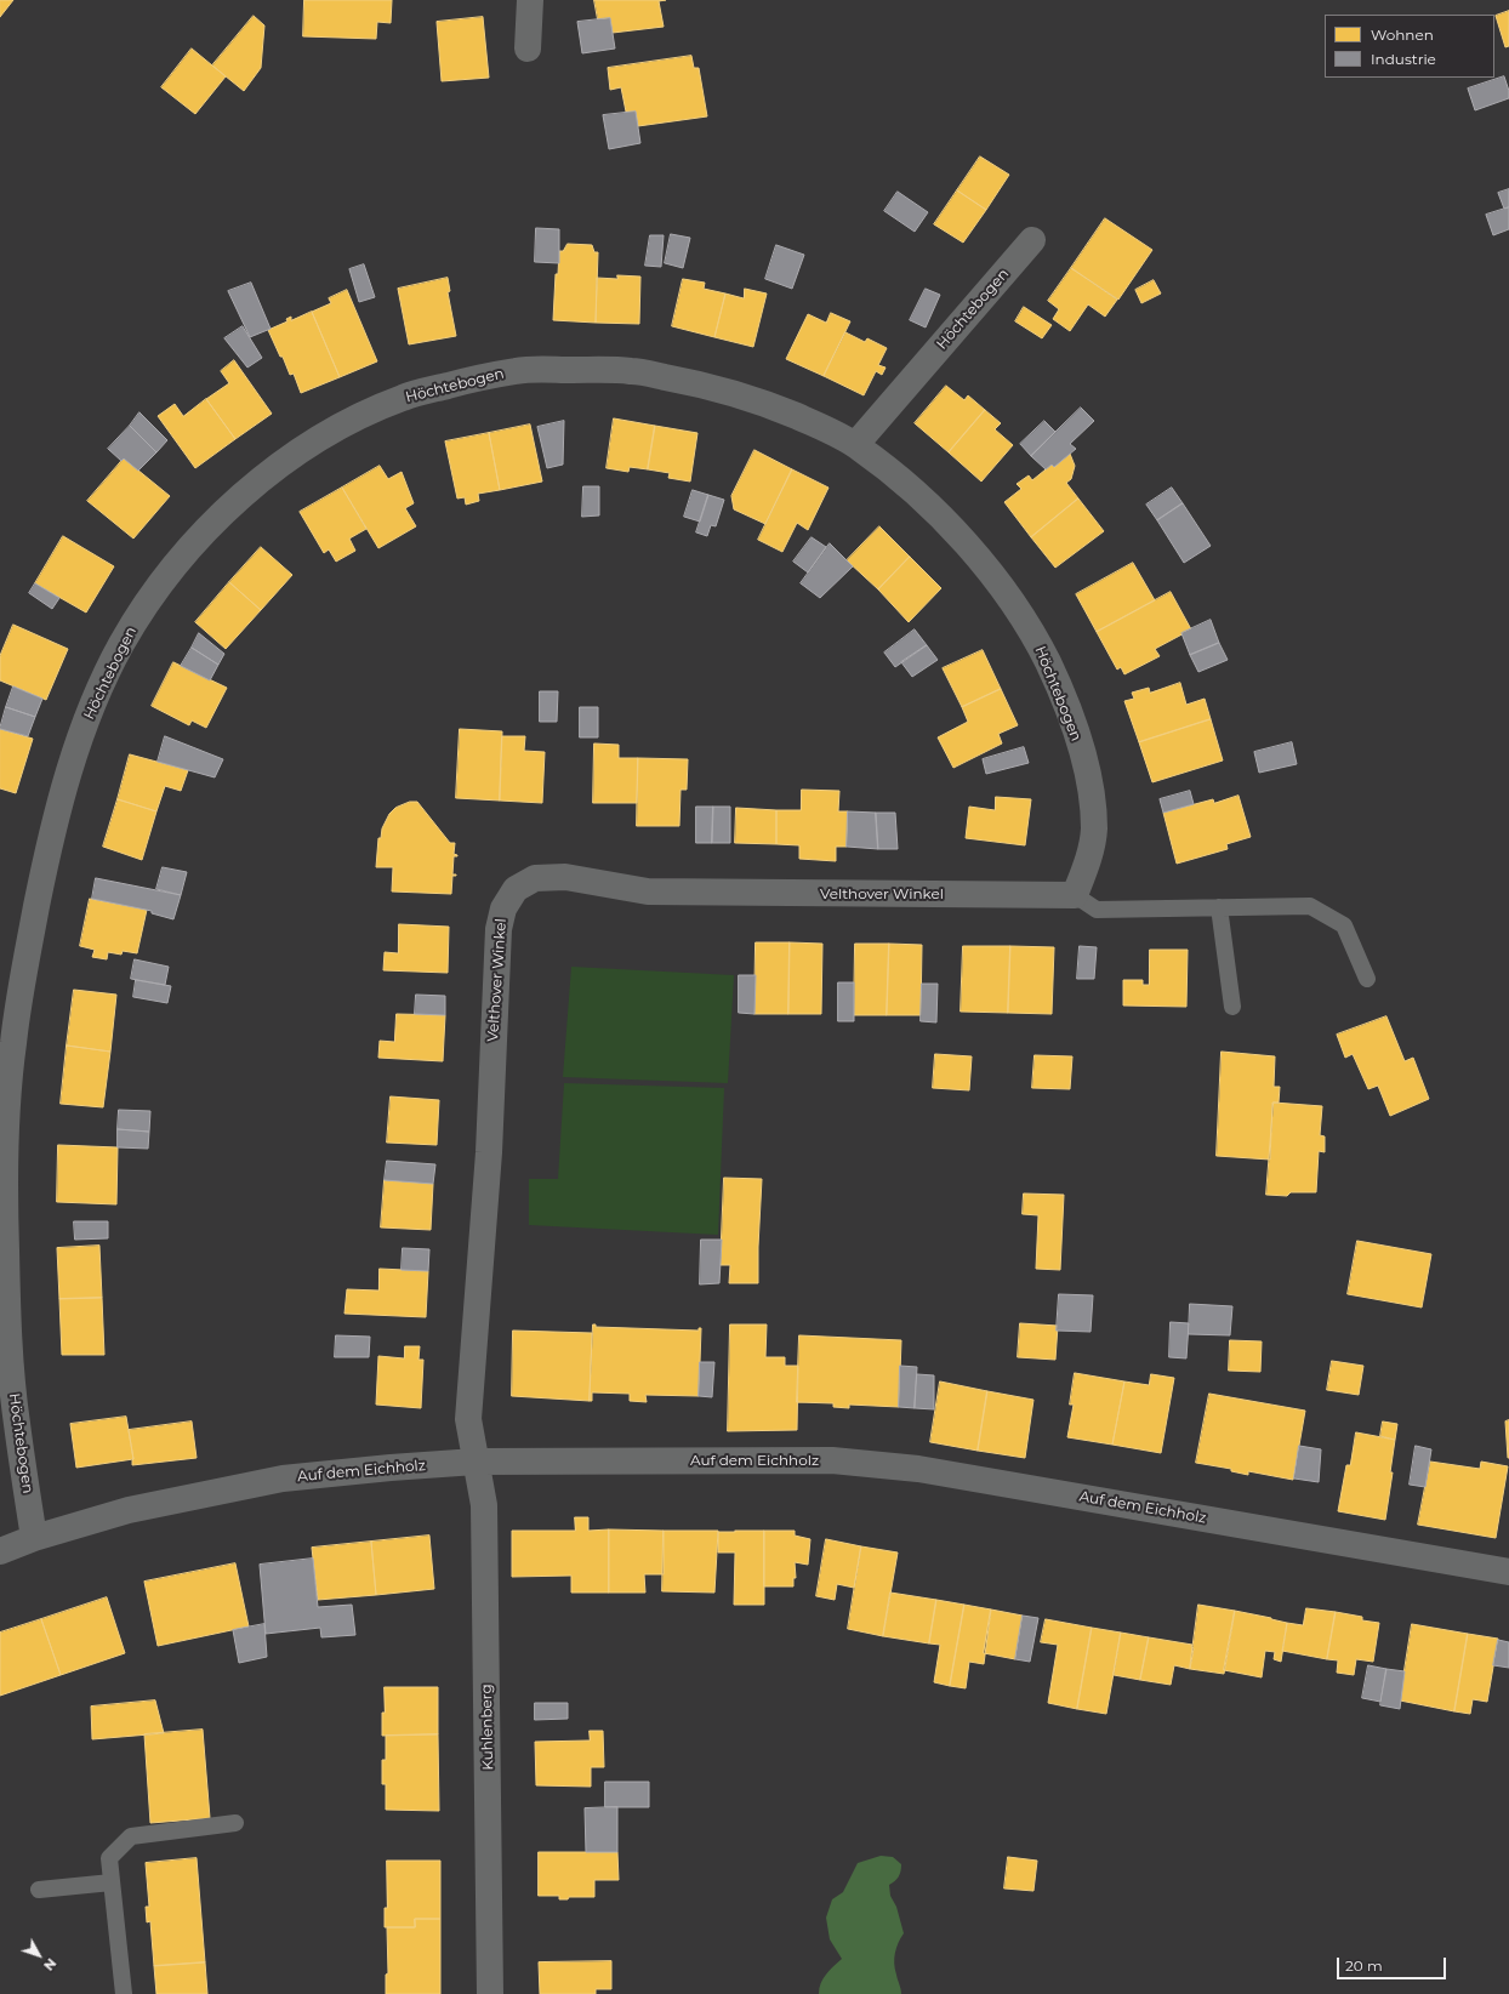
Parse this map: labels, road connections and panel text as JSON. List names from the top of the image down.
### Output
{
  "streets": {
    "street": [
      "Höchtebogen",
      "Velthover Winkel",
      "Auf dem Eichholz",
      "Kuhlenberg"
    ]
  },
  "crossings": [
    ["Höchtebogen", "Velthover Winkel"],
    ["Höchtebogen", "Auf dem Eichholz"],
    ["Velthover Winkel", "Auf dem Eichholz"],
    ["Velthover Winkel", "Kuhlenberg"],
    ["Auf dem Eichholz", "Kuhlenberg"]
  ],
  "legend": ["Wohnen", "Industrie"],
  "scale_bar": "20 m",
  "north": "bottom right"
}
